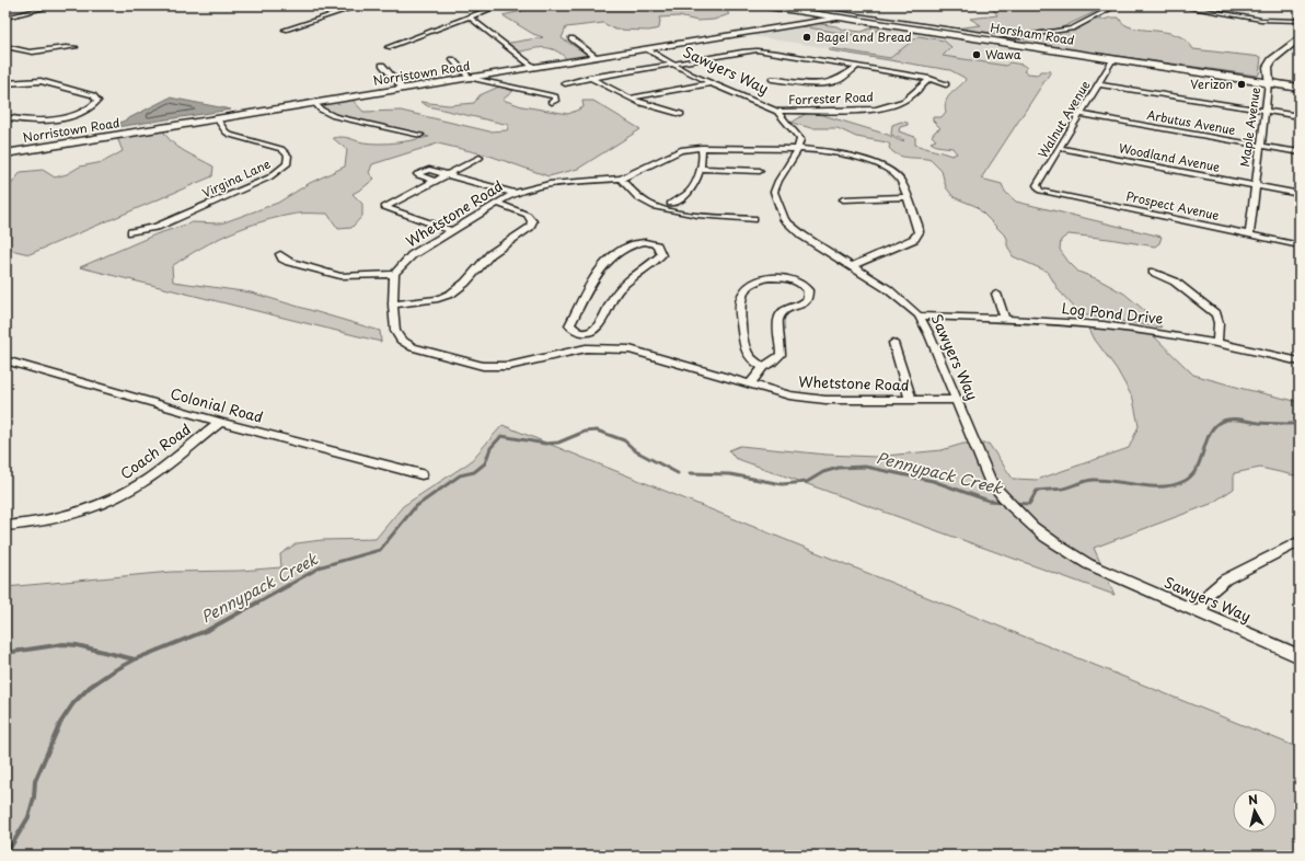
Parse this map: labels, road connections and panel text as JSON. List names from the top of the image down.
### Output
{
  "streets": {
    "main road": ["Horsham Road", "Norristown Road", "Maple Avenue"],
    "street": [
      "Sawyers Way",
      "Forrester Road",
      "Walnut Avenue",
      "Arbutus Avenue",
      "Woodland Avenue",
      "Virgina Lane",
      "Prospect Avenue",
      "Whetstone Road",
      "Log Pond Drive",
      "Colonial Road",
      "Coach Road"
    ]
  },
  "crossings": [
    ["Horsham Road", "Norristown Road"],
    ["Horsham Road", "Walnut Avenue"],
    ["Horsham Road", "Maple Avenue"],
    ["Sawyers Way", "Norristown Road"],
    ["Sawyers Way", "Forrester Road"],
    ["Sawyers Way", "Whetstone Road"],
    ["Sawyers Way", "Log Pond Drive"],
    ["Norristown Road", "Virgina Lane"],
    ["Walnut Avenue", "Arbutus Avenue"],
    ["Walnut Avenue", "Woodland Avenue"],
    ["Walnut Avenue", "Prospect Avenue"],
    ["Arbutus Avenue", "Maple Avenue"],
    ["Maple Avenue", "Woodland Avenue"],
    ["Maple Avenue", "Prospect Avenue"],
    ["Colonial Road", "Coach Road"]
  ],
  "water": ["Pennypack Creek"],
  "places": ["Bagel and Bread", "Wawa", "Verizon"],
  "north": "top"
}
